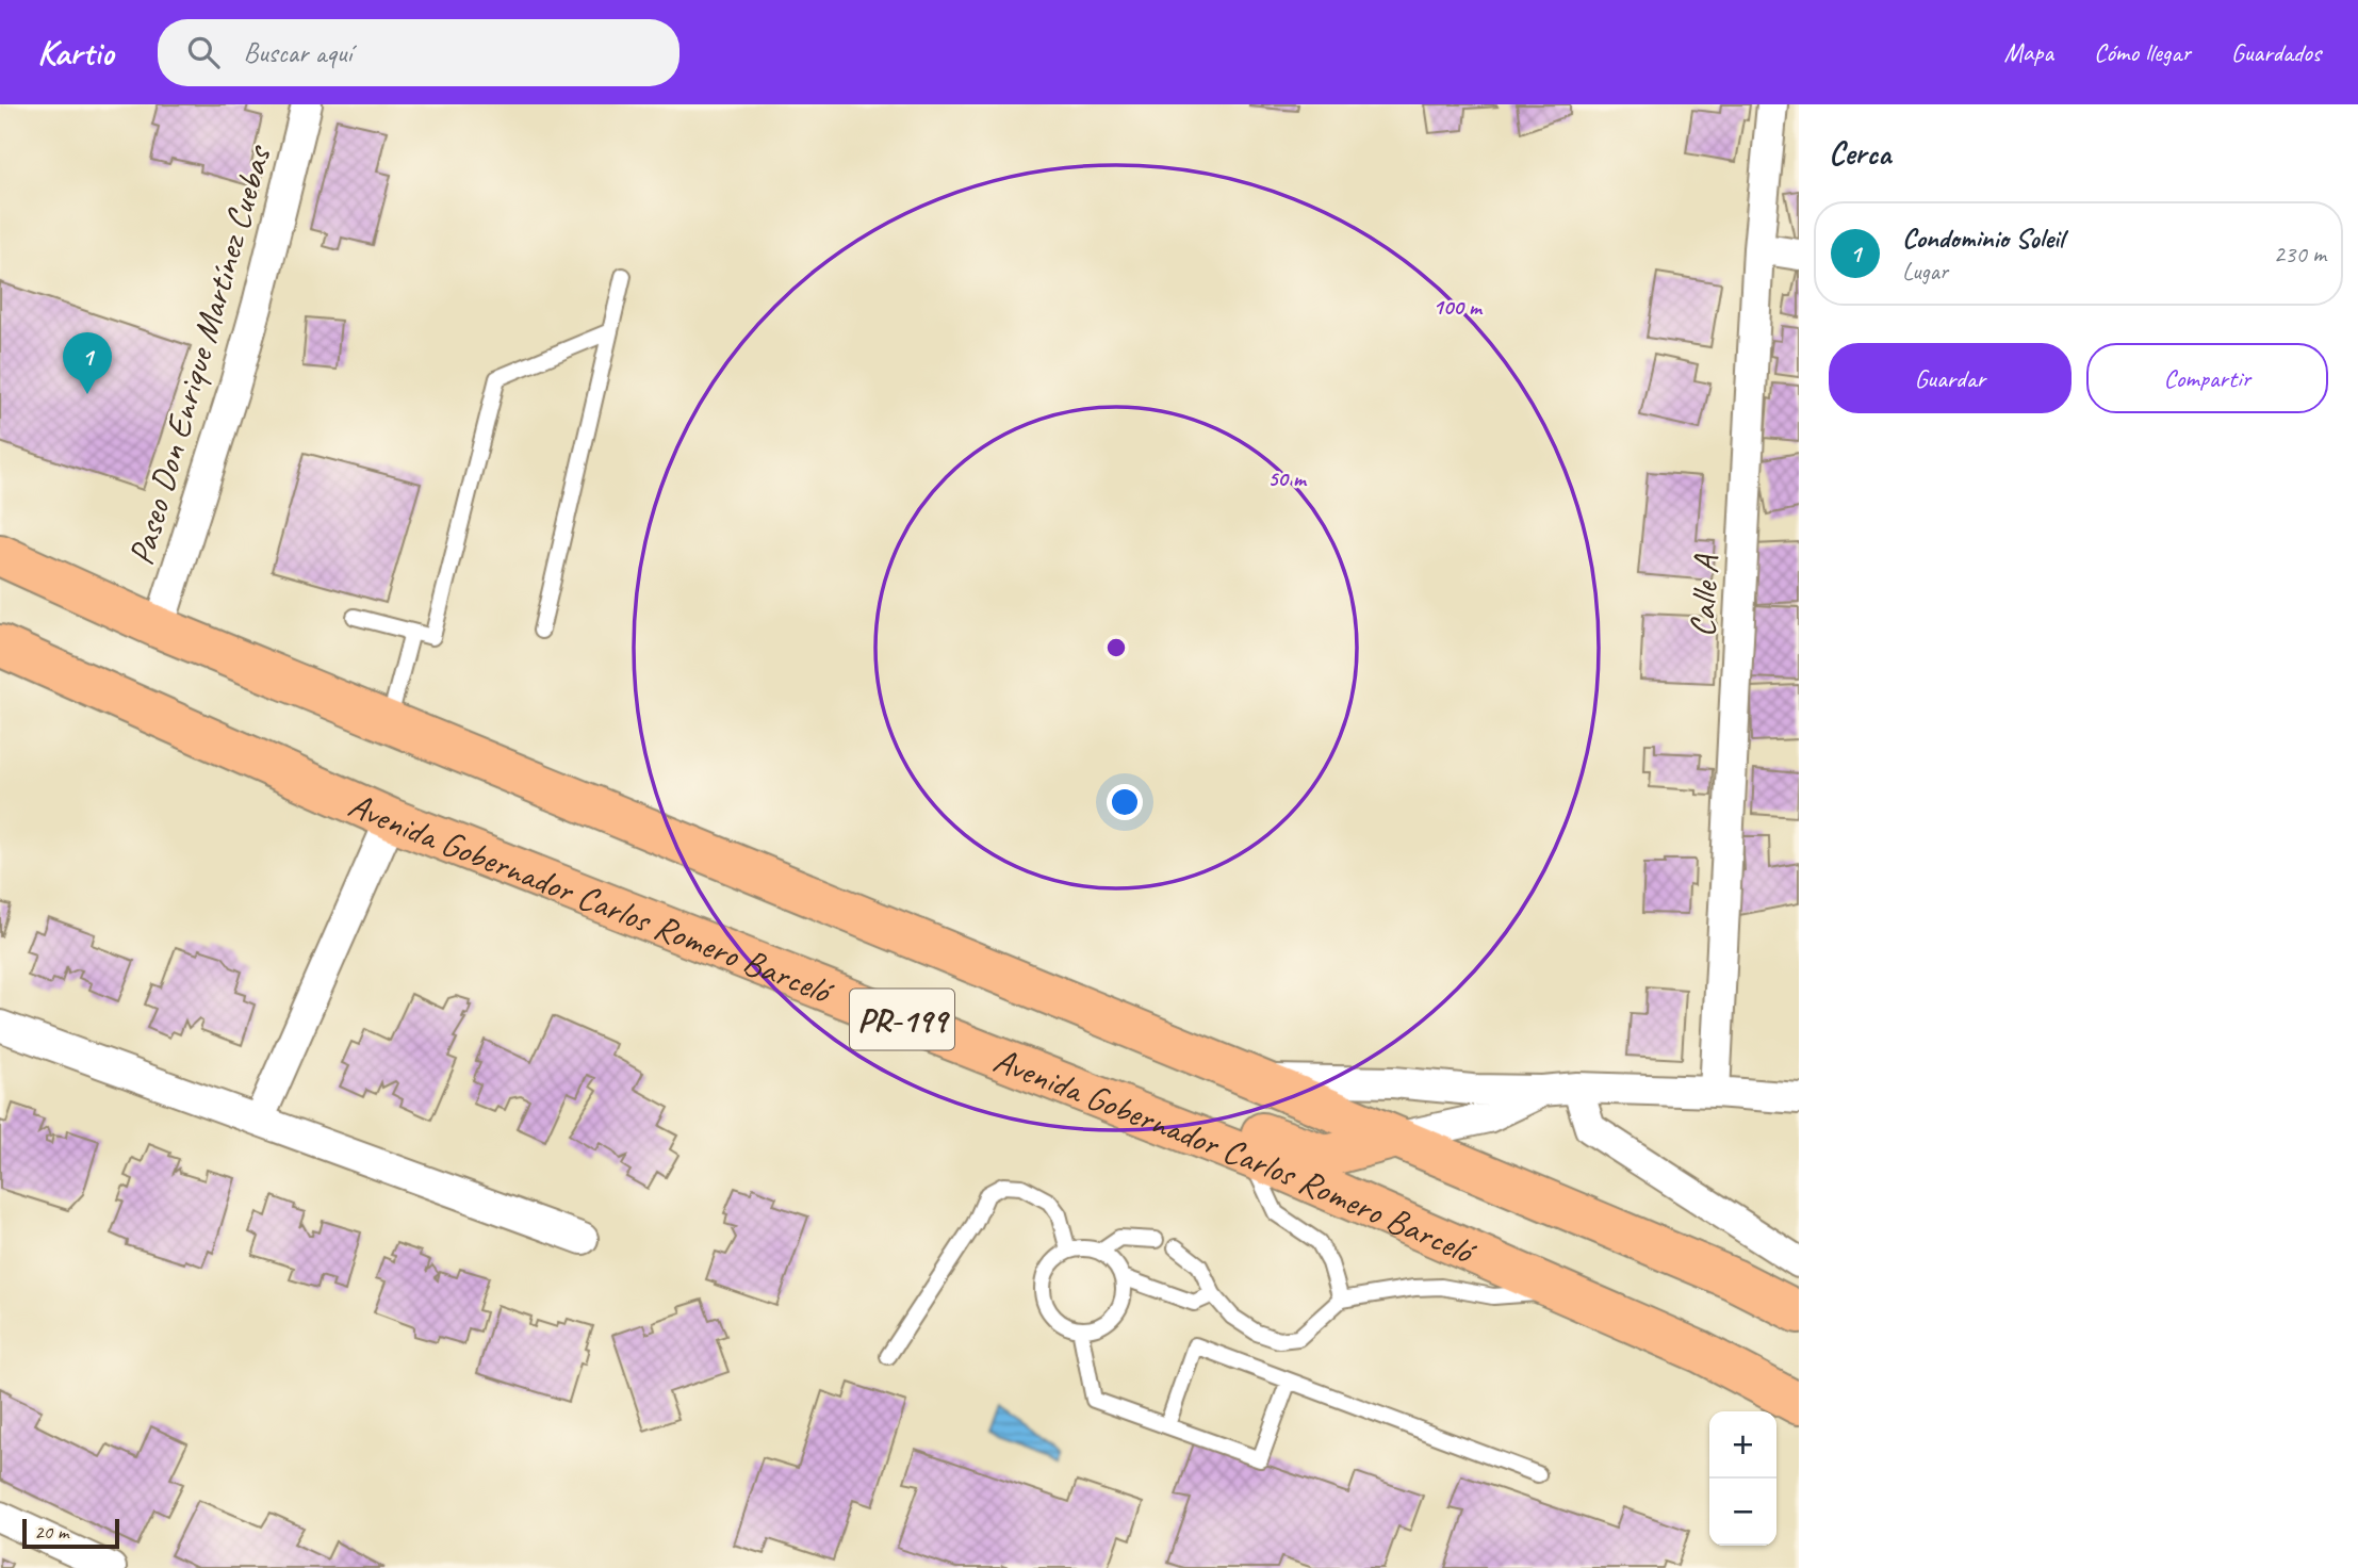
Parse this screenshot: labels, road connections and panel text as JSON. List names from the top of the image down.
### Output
{
  "streets": {
    "main road": ["Avenida Gobernador Carlos Romero Barceló", "PR-199"],
    "street": ["Paseo Don Enrique Martínez Cuebas", "Calle A"]
  },
  "crossings": [
    ["Paseo Don Enrique Martínez Cuebas", "PR-199"]
  ],
  "scale_bar": "20 m",
  "page": {
    "header": "Kartio",
    "search": "Buscar aquí",
    "nav": ["Mapa", "Cómo llegar", "Guardados"],
    "heading": "Cerca",
    "list": [
      {
        "mark": "1",
        "name": "Condominio Soleil",
        "note": "Lugar",
        "value": "230 m"
      }
    ],
    "buttons": ["Guardar", "Compartir"],
    "pins": "1",
    "map_buttons": ["+", "−"],
    "scale": "20 m"
  },
  "rings": ["100 m", "50 m"]
}
